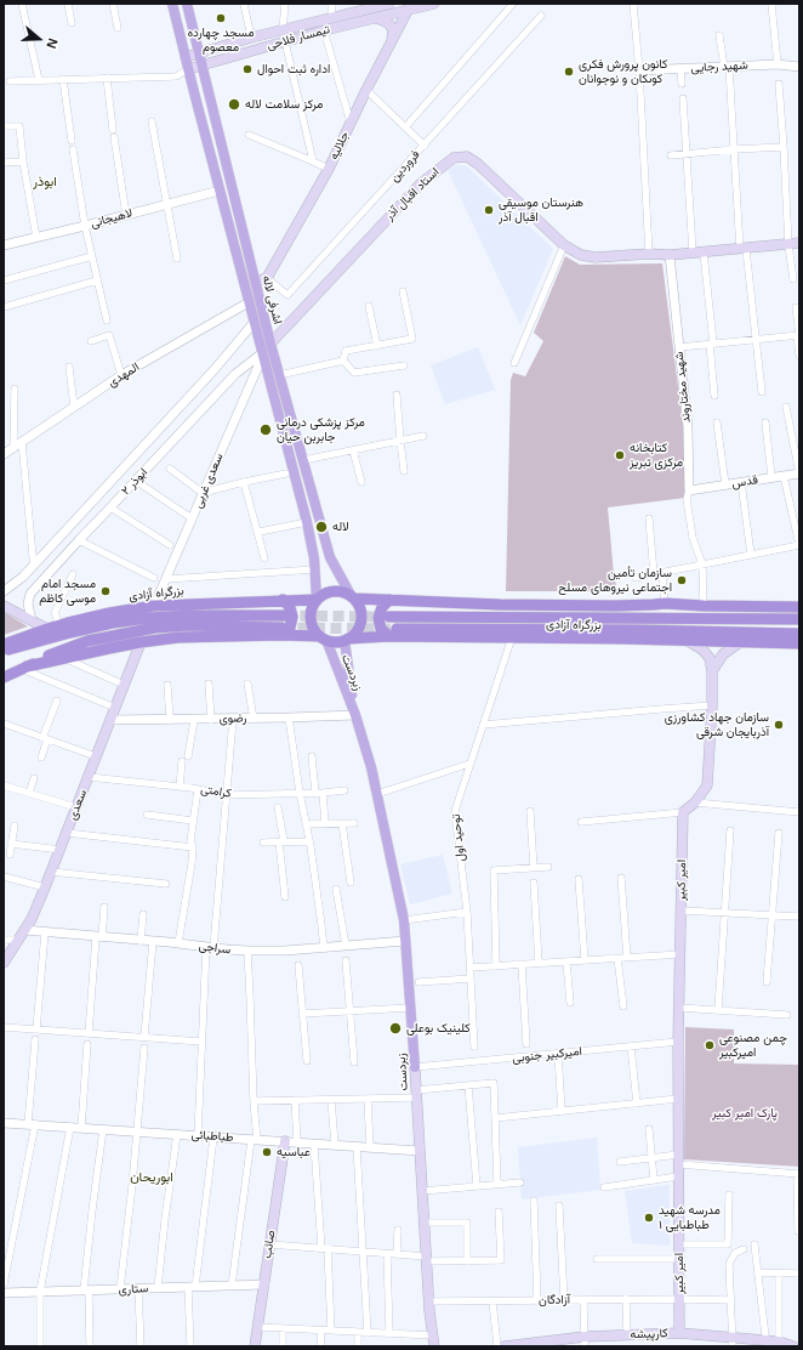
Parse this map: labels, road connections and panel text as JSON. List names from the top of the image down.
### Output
{
  "streets": {
    "highway": ["بزرگراه آزادی"],
    "main road": [
      "تیمسار فلاحی",
      "جلالیه",
      "استاد اقبال آذر",
      "اشرفی لاله",
      "زبردست",
      "سعدی",
      "امیر کبیر",
      "صائب",
      "کارپیشه"
    ],
    "street": [
      "شهید رجایی",
      "فروردین",
      "لاهیجانی",
      "المهدی",
      "شهید مختاروند",
      "سعدی غربی",
      "ابوذر ۲",
      "قدس",
      "رضوی",
      "کرامتی",
      "توحید اول",
      "سراجی",
      "امیرکبیر جنوبی",
      "طباطبائی",
      "ستاری",
      "آزادگان"
    ]
  },
  "crossings": [
    ["تیمسار فلاحی", "جلالیه"],
    ["تیمسار فلاحی", "اشرفی لاله"],
    ["جلالیه", "فروردین"],
    ["استاد اقبال آذر", "اشرفی لاله"],
    ["استاد اقبال آذر", "شهید مختاروند"],
    ["لاهیجانی", "اشرفی لاله"],
    ["اشرفی لاله", "المهدی"],
    ["اشرفی لاله", "سعدی غربی"],
    ["اشرفی لاله", "ابوذر ۲"],
    ["اشرفی لاله", "بزرگراه آزادی"],
    ["اشرفی لاله", "زبردست"],
    ["شهید مختاروند", "قدس"],
    ["شهید مختاروند", "بزرگراه آزادی"],
    ["سعدی غربی", "ابوذر ۲"],
    ["سعدی غربی", "بزرگراه آزادی"],
    ["بزرگراه آزادی", "زبردست"],
    ["بزرگراه آزادی", "توحید اول"],
    ["زبردست", "رضوی"],
    ["زبردست", "سراجی"],
    ["زبردست", "امیرکبیر جنوبی"],
    ["زبردست", "طباطبائی"],
    ["زبردست", "آزادگان"],
    ["رضوی", "سعدی"],
    ["کرامتی", "سعدی"],
    ["سعدی", "سراجی"],
    ["امیر کبیر", "امیرکبیر جنوبی"],
    ["امیر کبیر", "آزادگان"],
    ["امیر کبیر", "کارپیشه"],
    ["طباطبائی", "صائب"],
    ["صائب", "ستاری"]
  ],
  "districts": ["ابوذر", "ابوریحان"],
  "parks": ["پارک امیر کبیر"],
  "places": [
    "مسجد چهارده معصوم",
    "اداره ثبت احوال",
    "کانون پرورش فکرى کوىکان و نوجوانان",
    "مرکز سلامت لاله",
    "هنرستان موسیقی اقبال آذر",
    "مرکز پزشکی درمانی جابربن حیان",
    "کتابخانه مرکزى تبریز",
    "لاله",
    "سازمان تأمین اجتماعی نیروهای مسلح",
    "مسجد امام موسی کاظم",
    "سازمان جهاد کشاورزی آذربایجان شرقی",
    "کلینیک بوعلی",
    "چمن مصنوعی امیرکبیر",
    "عباسیه",
    "مدرسه شهید طباطبایی ۱"
  ],
  "north": "right"
}
